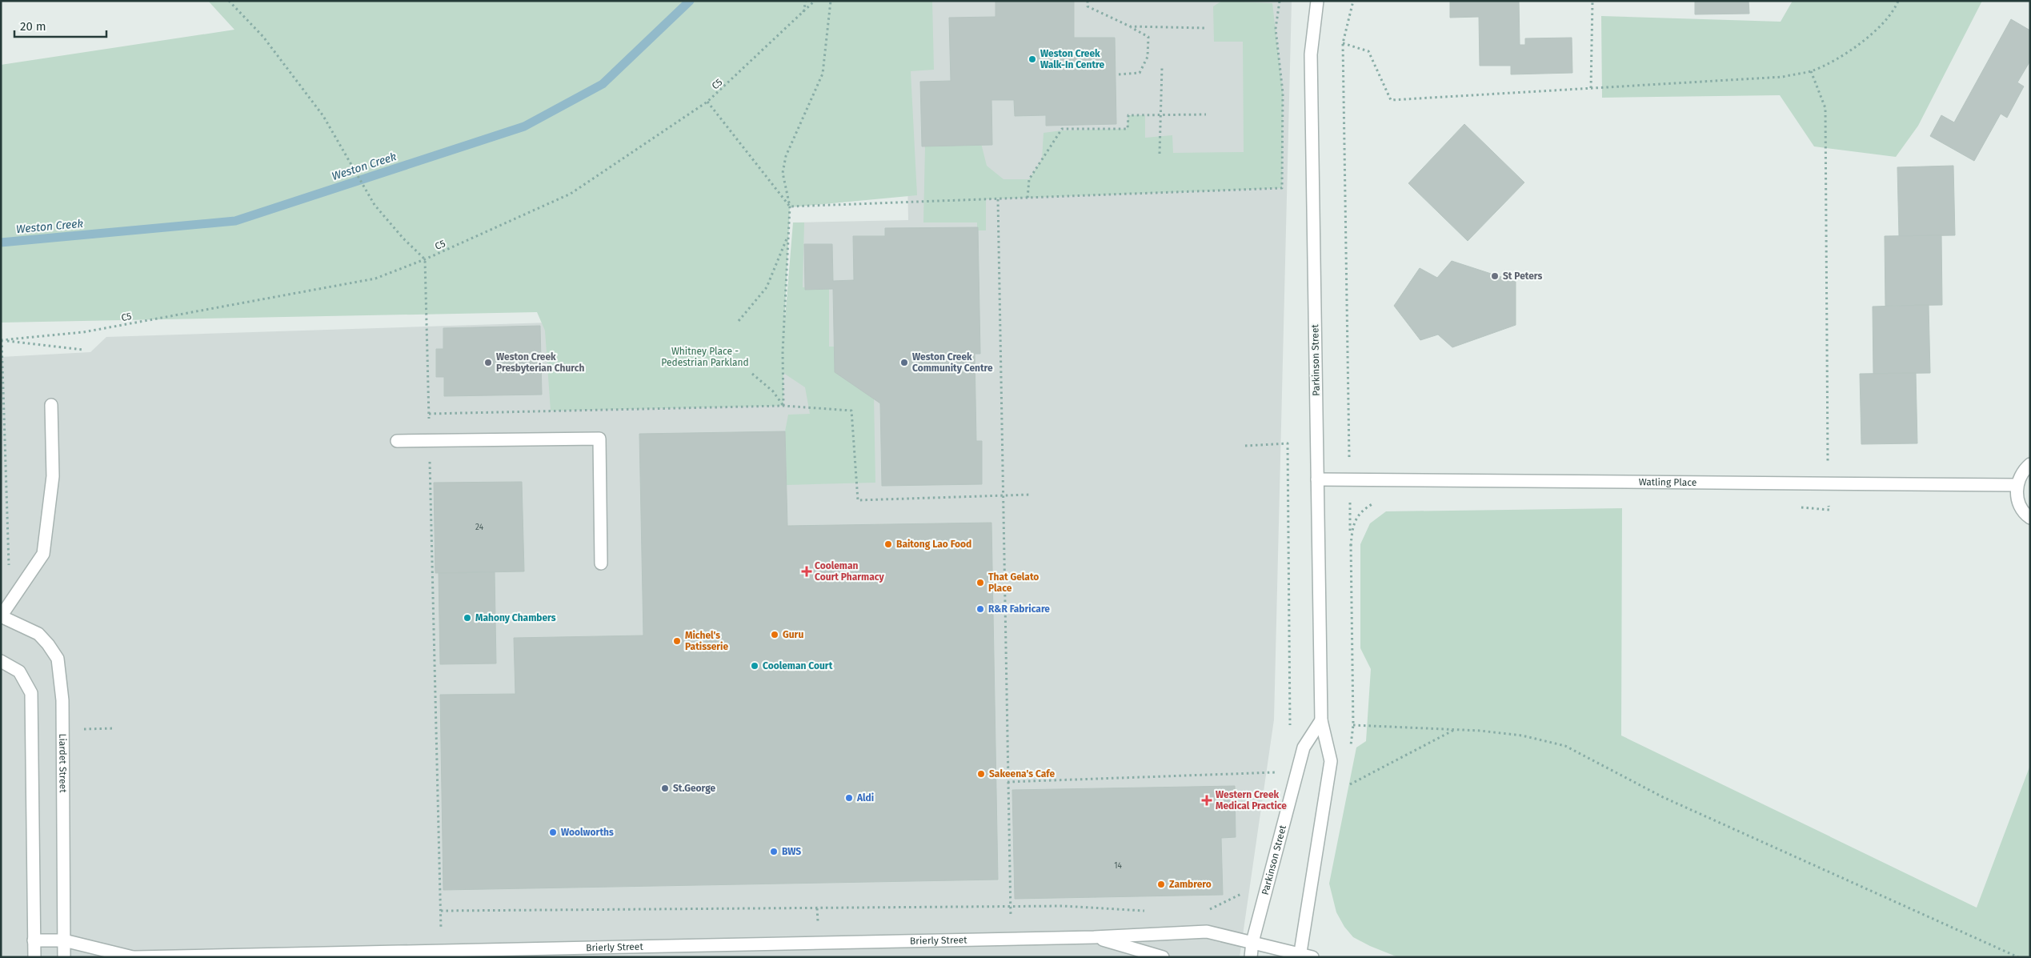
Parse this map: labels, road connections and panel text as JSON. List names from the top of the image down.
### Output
{
  "streets": {
    "street": [
      "Parkinson Street",
      "Watling Place",
      "Liardet Street",
      "Brierly Street"
    ],
    "path": ["C5"]
  },
  "crossings": [
    ["Parkinson Street", "Watling Place"],
    ["Parkinson Street", "Brierly Street"],
    ["Liardet Street", "Brierly Street"]
  ],
  "water": ["Weston Creek"],
  "parks": ["Whitney Place - Pedestrian Parkland"],
  "places": {
    "other": [
      "Weston Creek Walk-In Centre",
      "St Peters",
      "Weston Creek Presbyterian Church",
      "Weston Creek Community Centre",
      "Baitong Lao Food",
      "That Gelato Place",
      "R&R Fabricare",
      "Mahony Chambers",
      "Guru",
      "Michel's Patisserie",
      "Cooleman Court",
      "Sakeena's Cafe",
      "St.George",
      "Aldi",
      "Woolworths",
      "BWS",
      "Zambrero"
    ],
    "health": ["Cooleman Court Pharmacy", "Western Creek Medical Practice"]
  },
  "house_numbers": ["24", "14"],
  "scale_bar": "20 m"
}
